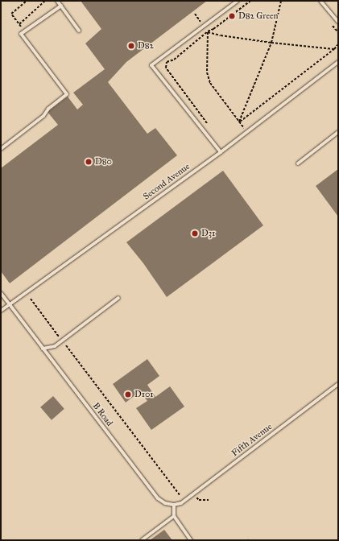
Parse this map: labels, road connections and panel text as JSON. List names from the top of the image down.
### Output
{
  "streets": {
    "lane": ["Second Avenue", "B Road", "Fifth Avenue"]
  },
  "crossings": [
    ["Second Avenue", "B Road"],
    ["B Road", "Fifth Avenue"]
  ],
  "places": [
    "D82 Green",
    "D82",
    "D80",
    "D31",
    "D101"
  ]
}
